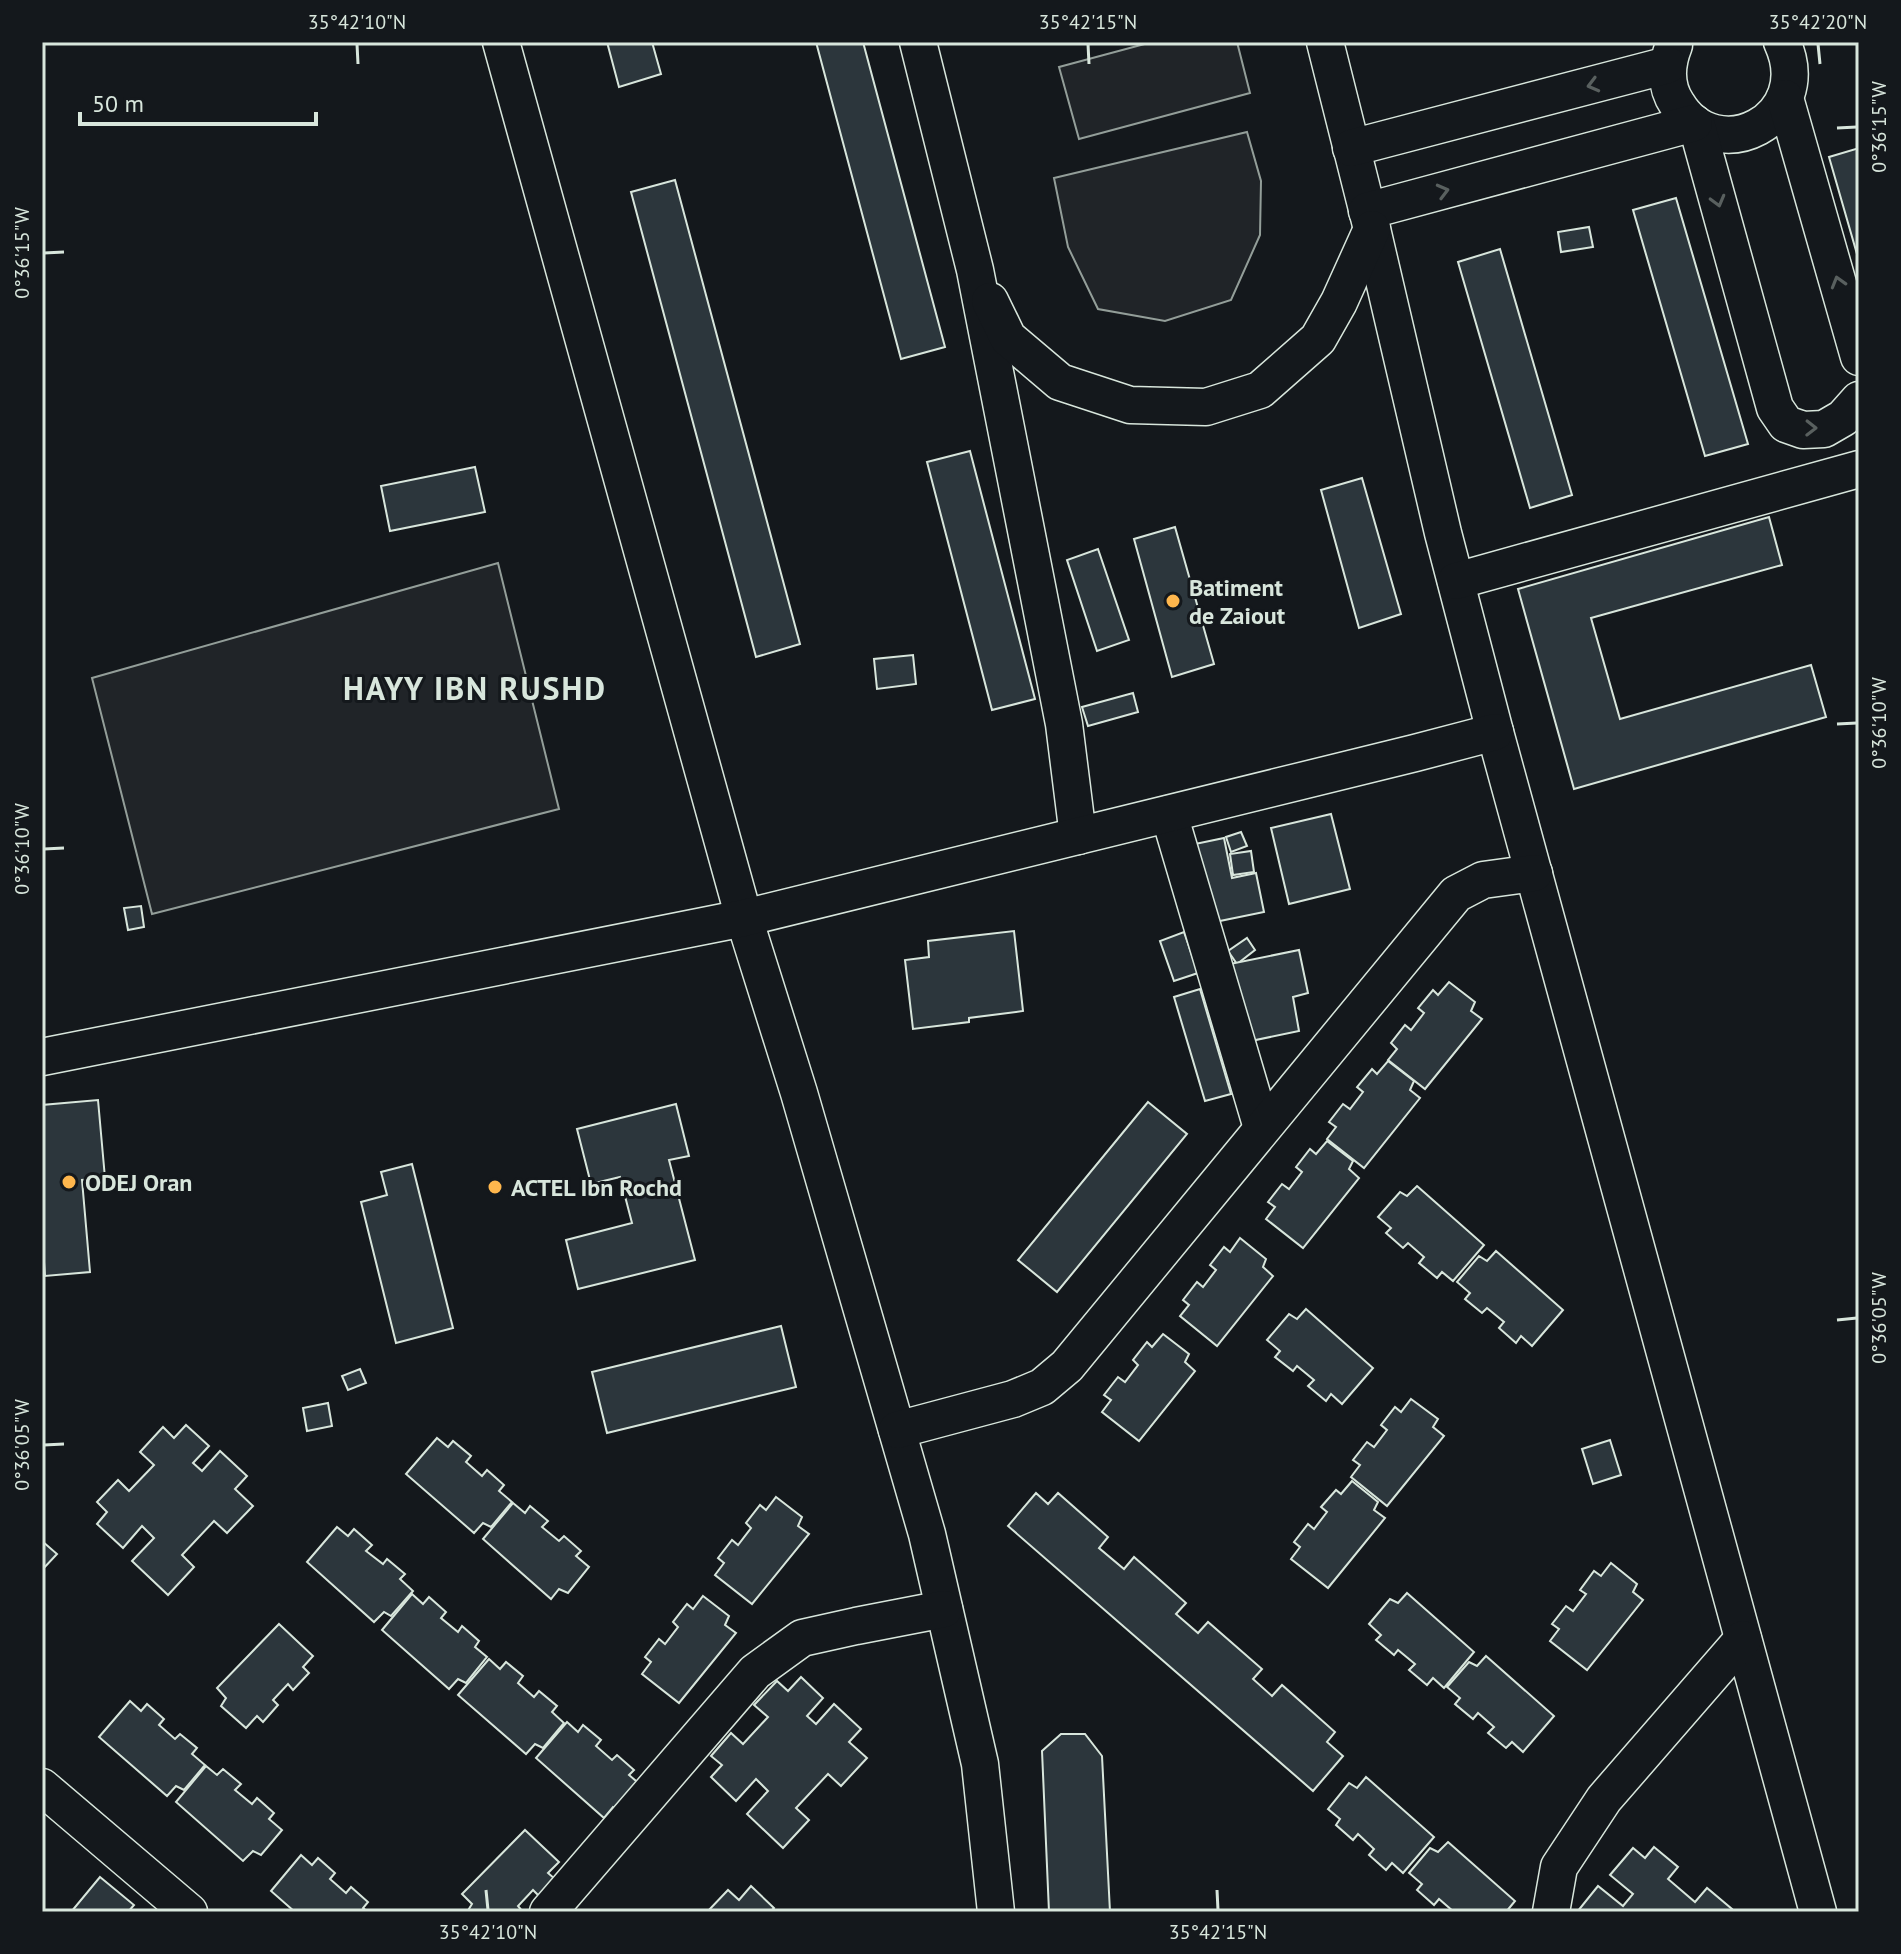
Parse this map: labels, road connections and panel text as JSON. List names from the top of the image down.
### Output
{
  "districts": ["HAYY IBN RUSHD"],
  "places": ["Batiment de Zaiout", "ODEJ Oran", "ACTEL Ibn Rochd"],
  "scale_bar": "50 m",
  "coordinates": [
    "35°42'10\"N",
    "35°42'15\"N",
    "35°42'20\"N",
    "0°36'15\"W",
    "0°36'10\"W",
    "0°36'05\"W"
  ]
}
